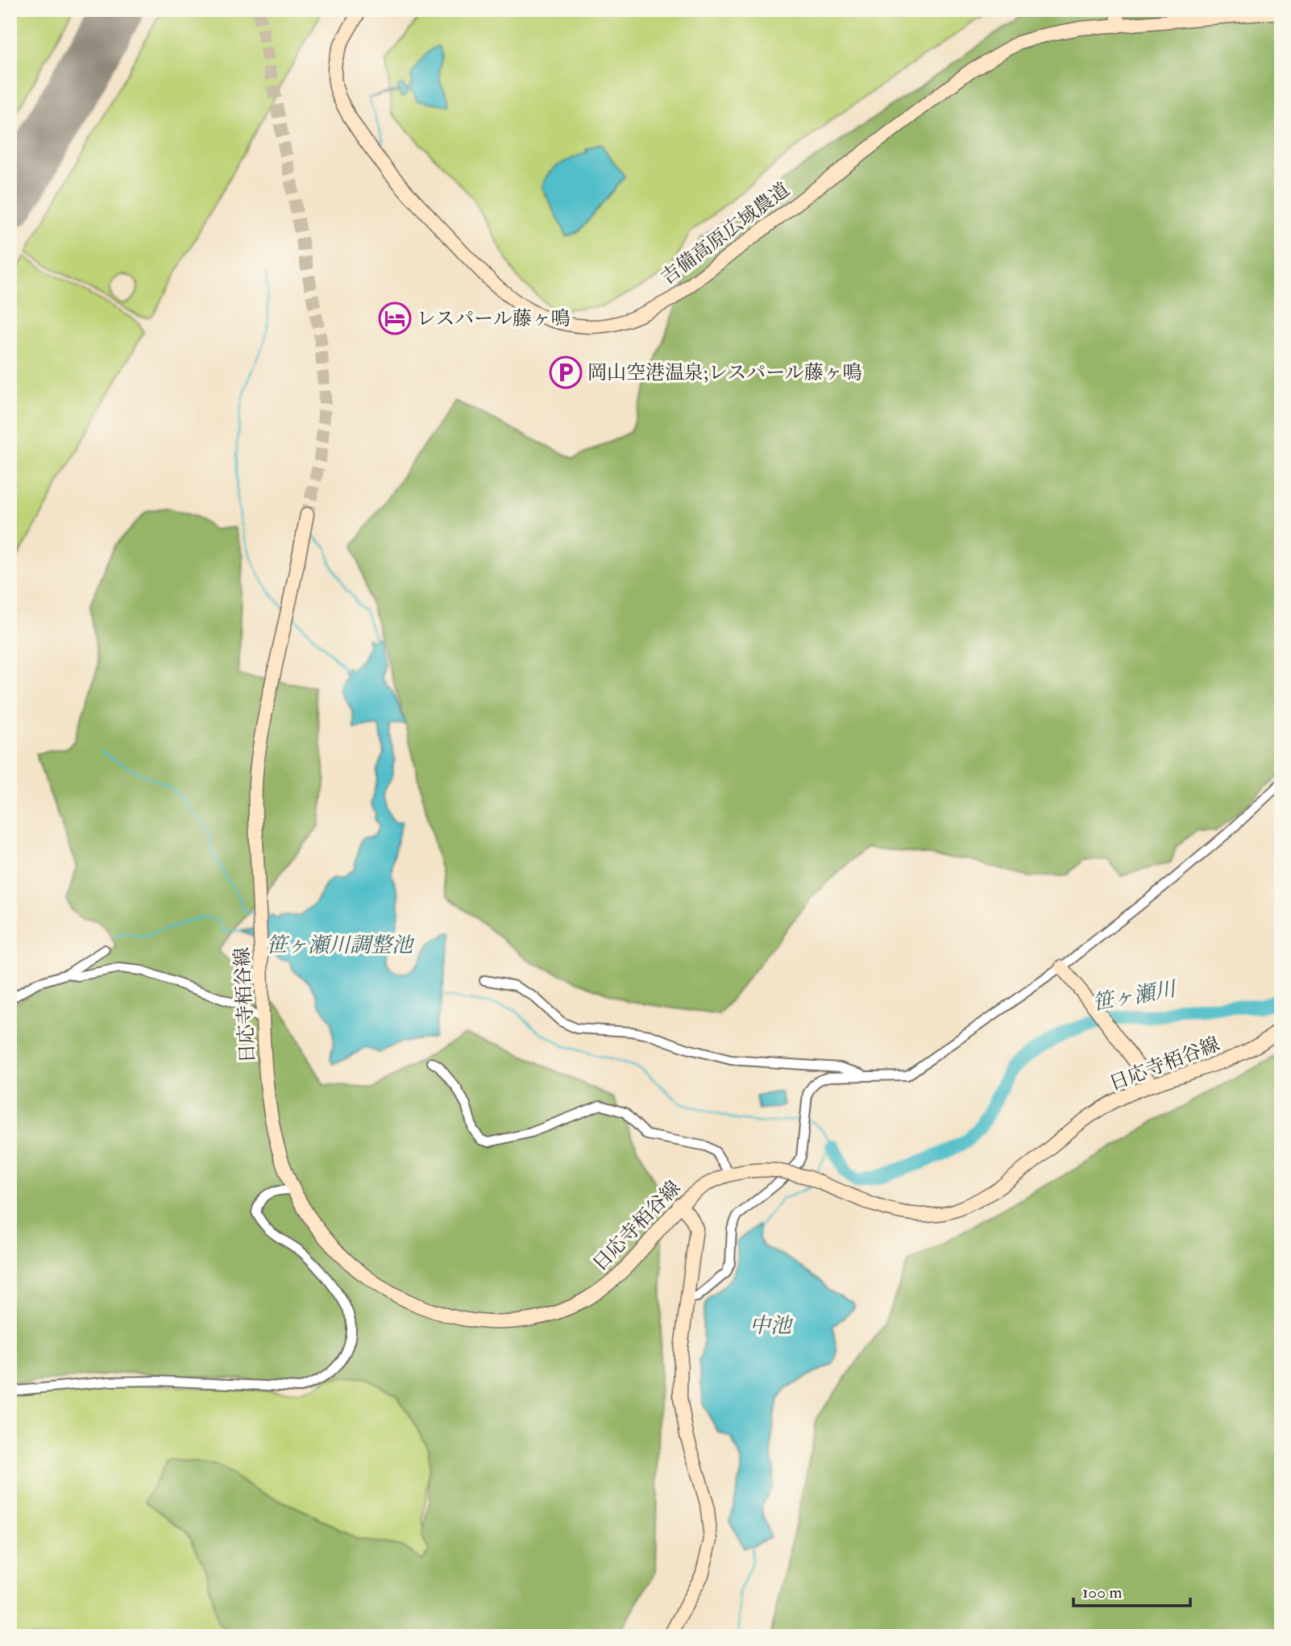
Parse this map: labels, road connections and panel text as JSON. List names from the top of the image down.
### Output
{
  "streets": {
    "street": ["吉備高原広域農道", "日応寺栢谷線"]
  },
  "water": ["笹ヶ瀬川調整池", "笹ヶ瀬川", "中池"],
  "places": {
    "hotel": ["レスパール藤ヶ鳴"],
    "parking": ["岡山空港温泉;レスパール藤ヶ鳴"]
  },
  "scale_bar": "100 m"
}
